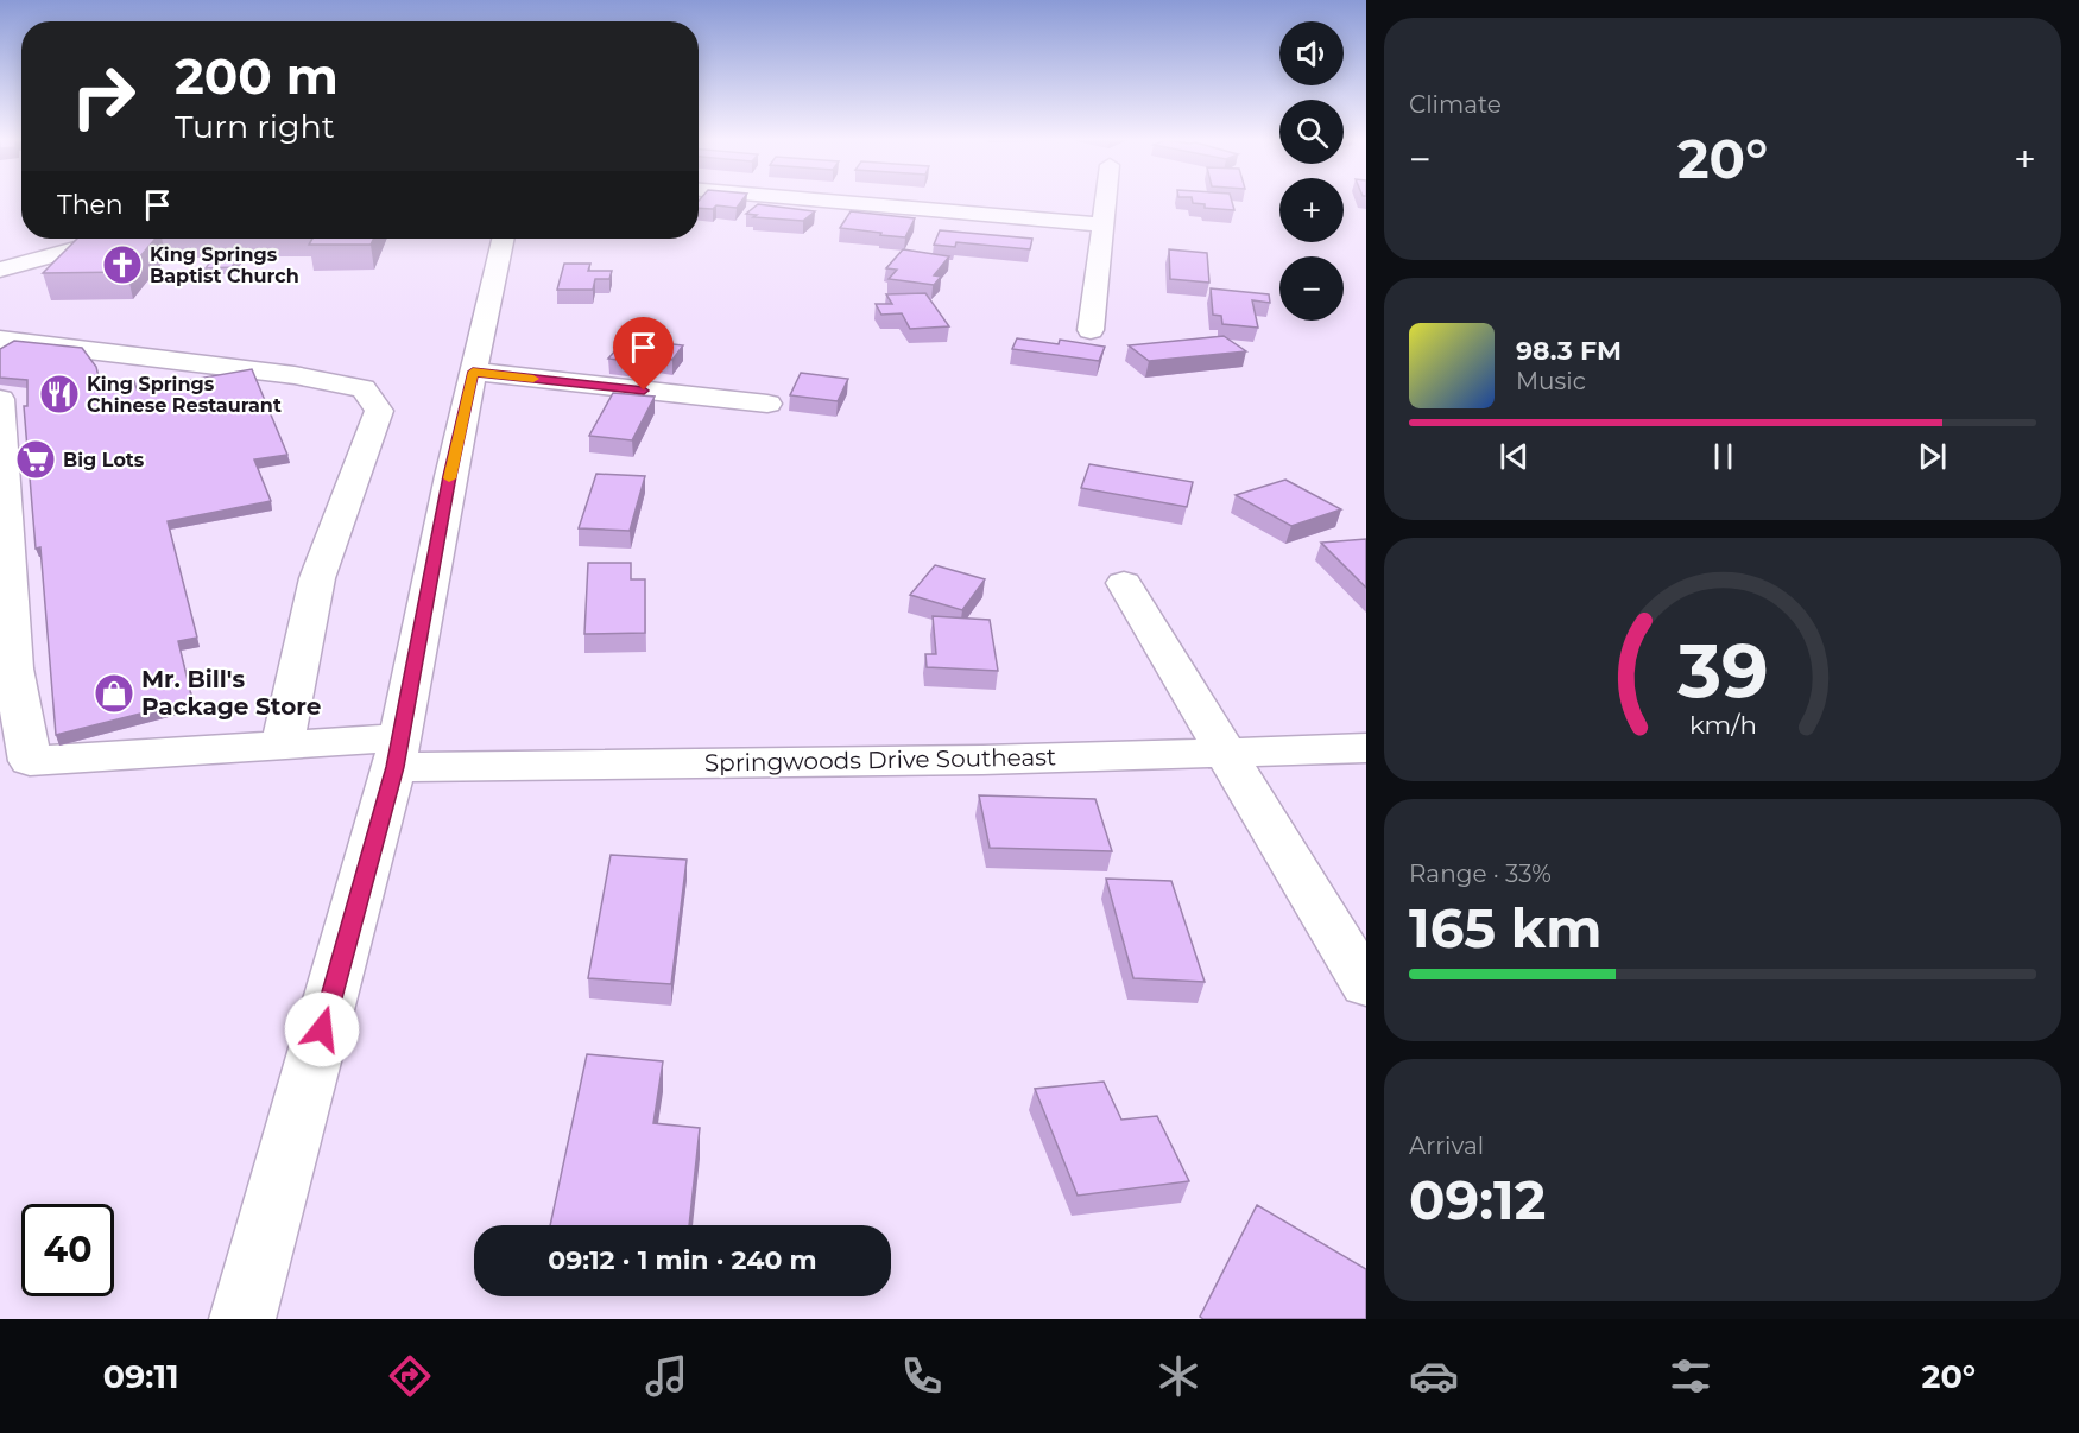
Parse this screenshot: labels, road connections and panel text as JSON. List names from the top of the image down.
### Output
{
  "streets": {
    "street": ["Springwoods Drive Southeast"]
  },
  "places": {
    "church": ["King Springs Baptist Church"],
    "restaurant": ["King Springs Chinese Restaurant"],
    "supermarket": ["Big Lots"],
    "shop": ["Mr. Bill's Package Store"]
  },
  "page": {
    "tile": [
      "Climate",
      ["Range · 33%", "165 km"],
      ["Arrival", "09:12"]
    ],
    "map_buttons": ["+", "−"],
    "turn": ["200 m", "Turn right"],
    "heat": ["−", "20°", "+"],
    "then": "Then",
    "song": ["98.3 FM", "Music"],
    "limit": "40",
    "trip": "09:12 · 1 min · 240 m",
    "tabs": ["09:11", "20°"],
    "gauge": ["39", "km/h"]
  }
}
